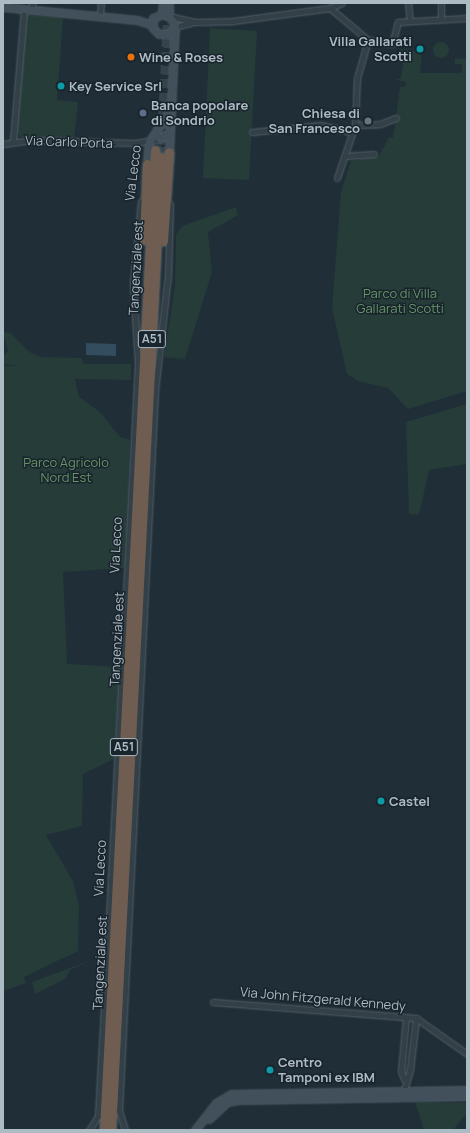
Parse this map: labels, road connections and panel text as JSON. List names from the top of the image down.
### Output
{
  "streets": {
    "highway": ["Tangenziale est", "A51"],
    "street": ["Via Carlo Porta", "Via Lecco", "Via John Fitzgerald Kennedy"]
  },
  "crossings": [
    ["Via Carlo Porta", "Via Lecco"],
    ["Via Lecco", "Tangenziale est"]
  ],
  "parks": ["Parco di Villa Gallarati Scotti", "Parco Agricolo Nord Est"],
  "places": [
    "Villa Gallarati Scotti",
    "Wine & Roses",
    "Key Service Srl",
    "Banca popolare di Sondrio",
    "Chiesa di San Francesco",
    "Castel",
    "Centro Tamponi ex IBM"
  ]
}
